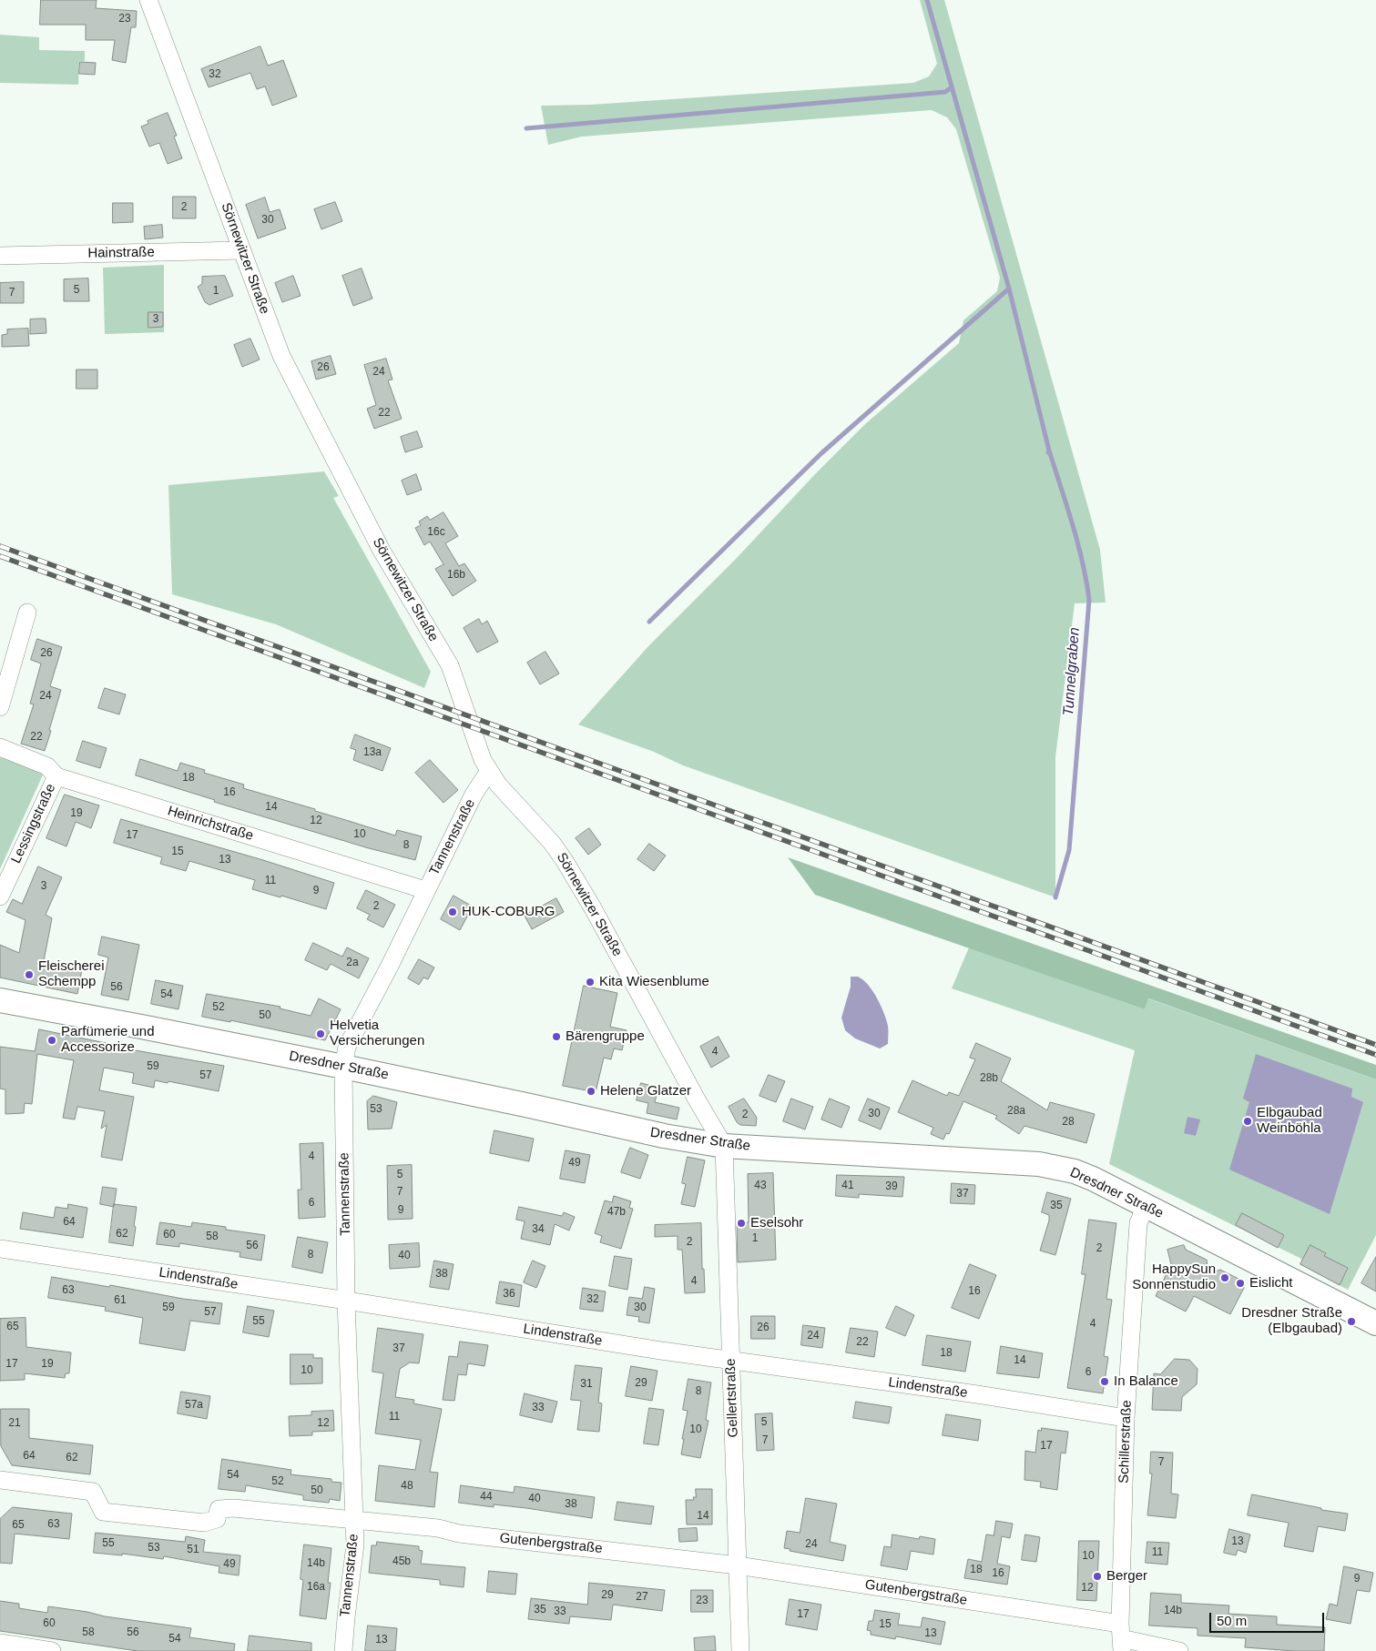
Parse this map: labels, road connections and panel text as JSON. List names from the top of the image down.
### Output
{
  "streets": {
    "main road": ["Dresdner Straße"],
    "street": [
      "Hainstraße",
      "Sörnewitzer Straße",
      "Lessingstraße",
      "Heinrichstraße",
      "Tannenstraße",
      "Lindenstraße",
      "Gellertstraße",
      "Schillerstraße",
      "Gutenbergstraße"
    ]
  },
  "crossings": [
    ["Hainstraße", "Sörnewitzer Straße"],
    ["Sörnewitzer Straße", "Tannenstraße"],
    ["Sörnewitzer Straße", "Dresdner Straße"],
    ["Sörnewitzer Straße", "Gellertstraße"],
    ["Lessingstraße", "Heinrichstraße"],
    ["Heinrichstraße", "Tannenstraße"],
    ["Tannenstraße", "Dresdner Straße"],
    ["Tannenstraße", "Lindenstraße"],
    ["Tannenstraße", "Gutenbergstraße"],
    ["Dresdner Straße", "Gellertstraße"],
    ["Dresdner Straße", "Schillerstraße"],
    ["Lindenstraße", "Gellertstraße"],
    ["Lindenstraße", "Schillerstraße"],
    ["Gellertstraße", "Gutenbergstraße"],
    ["Schillerstraße", "Gutenbergstraße"]
  ],
  "water": ["Tunnelgraben"],
  "places": [
    "HUK-COBURG",
    "Fleischerei Schempp",
    "Kita Wiesenblume",
    "Helvetia Versicherungen",
    "Bärengruppe",
    "Parfümerie und Accessorize",
    "Helene Glatzer",
    "Elbgaubad Weinböhla",
    "Eselsohr",
    "HappySun Sonnenstudio",
    "Eislicht",
    "Dresdner Straße (Elbgaubad)",
    "In Balance",
    "Berger"
  ],
  "house_numbers": [
    "23",
    "32",
    "2",
    "30",
    "5",
    "1",
    "7",
    "3",
    "26",
    "24",
    "22",
    "16c",
    "16b",
    "26",
    "24",
    "22",
    "13a",
    "18",
    "16",
    "14",
    "19",
    "12",
    "10",
    "17",
    "8",
    "15",
    "13",
    "11",
    "3",
    "9",
    "2",
    "2a",
    "56",
    "54",
    "52",
    "50",
    "4",
    "59",
    "57",
    "28b",
    "53",
    "28a",
    "30",
    "2",
    "28",
    "4",
    "49",
    "5",
    "43",
    "41",
    "39",
    "7",
    "37",
    "6",
    "35",
    "9",
    "47b",
    "64",
    "34",
    "62",
    "60",
    "58",
    "1",
    "2",
    "56",
    "2",
    "8",
    "40",
    "38",
    "4",
    "63",
    "16",
    "36",
    "32",
    "61",
    "59",
    "30",
    "57",
    "55",
    "4",
    "65",
    "26",
    "24",
    "22",
    "37",
    "18",
    "14",
    "17",
    "19",
    "10",
    "6",
    "29",
    "31",
    "8",
    "57a",
    "33",
    "11",
    "5",
    "21",
    "12",
    "10",
    "7",
    "17",
    "64",
    "62",
    "7",
    "54",
    "52",
    "48",
    "50",
    "44",
    "40",
    "38",
    "14",
    "63",
    "65",
    "13",
    "55",
    "24",
    "53",
    "51",
    "11",
    "10",
    "45b",
    "14b",
    "49",
    "18",
    "16",
    "9",
    "16a",
    "12",
    "29",
    "27",
    "23",
    "35",
    "14b",
    "33",
    "17",
    "60",
    "15",
    "58",
    "56",
    "13",
    "54",
    "13"
  ],
  "scale_bar": "50 m"
}
